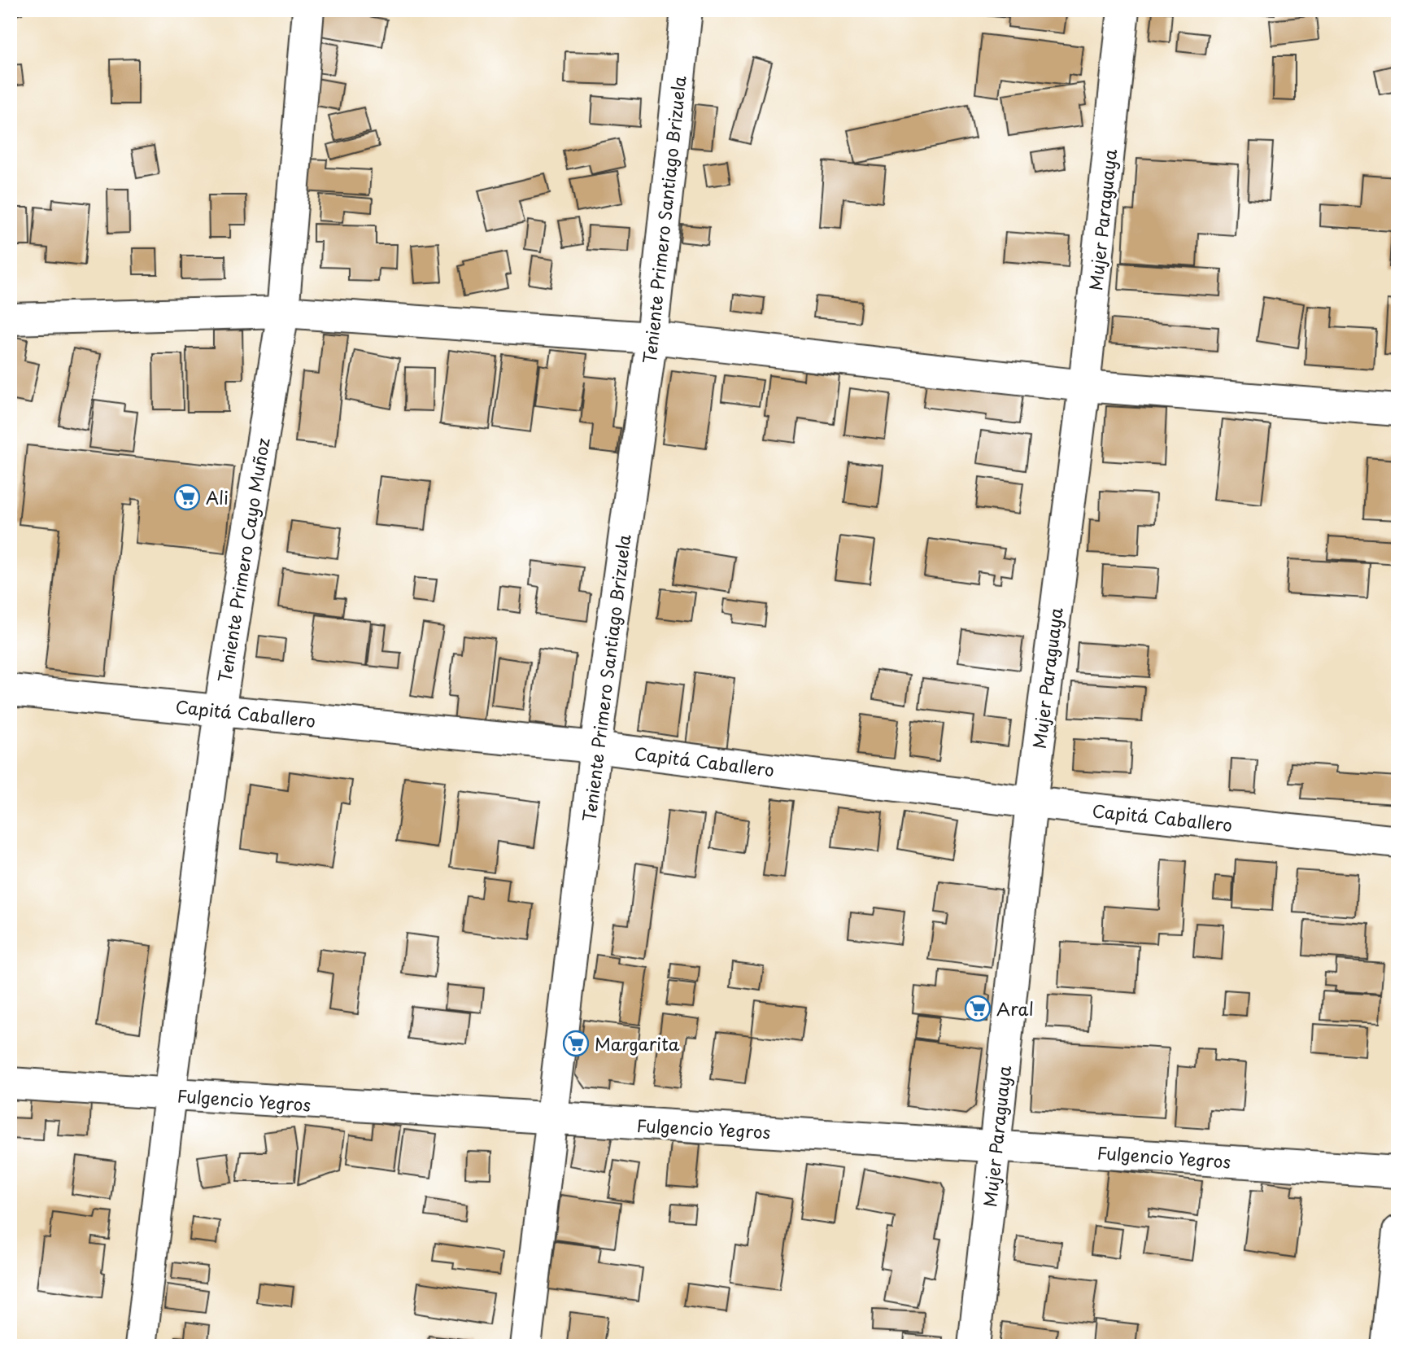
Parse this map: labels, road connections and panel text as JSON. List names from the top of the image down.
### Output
{
  "streets": {
    "street": [
      "Teniente Primero Santiago Brizuela",
      "Mujer Paraguaya",
      "Teniente Primero Cayo Muñoz",
      "Capitá Caballero",
      "Fulgencio Yegros"
    ]
  },
  "crossings": [
    ["Teniente Primero Santiago Brizuela", "Capitá Caballero"],
    ["Teniente Primero Santiago Brizuela", "Fulgencio Yegros"],
    ["Mujer Paraguaya", "Capitá Caballero"],
    ["Mujer Paraguaya", "Fulgencio Yegros"],
    ["Teniente Primero Cayo Muñoz", "Capitá Caballero"],
    ["Teniente Primero Cayo Muñoz", "Fulgencio Yegros"]
  ],
  "places": {
    "supermarket": ["Ali", "Aral", "Margarita"]
  }
}
